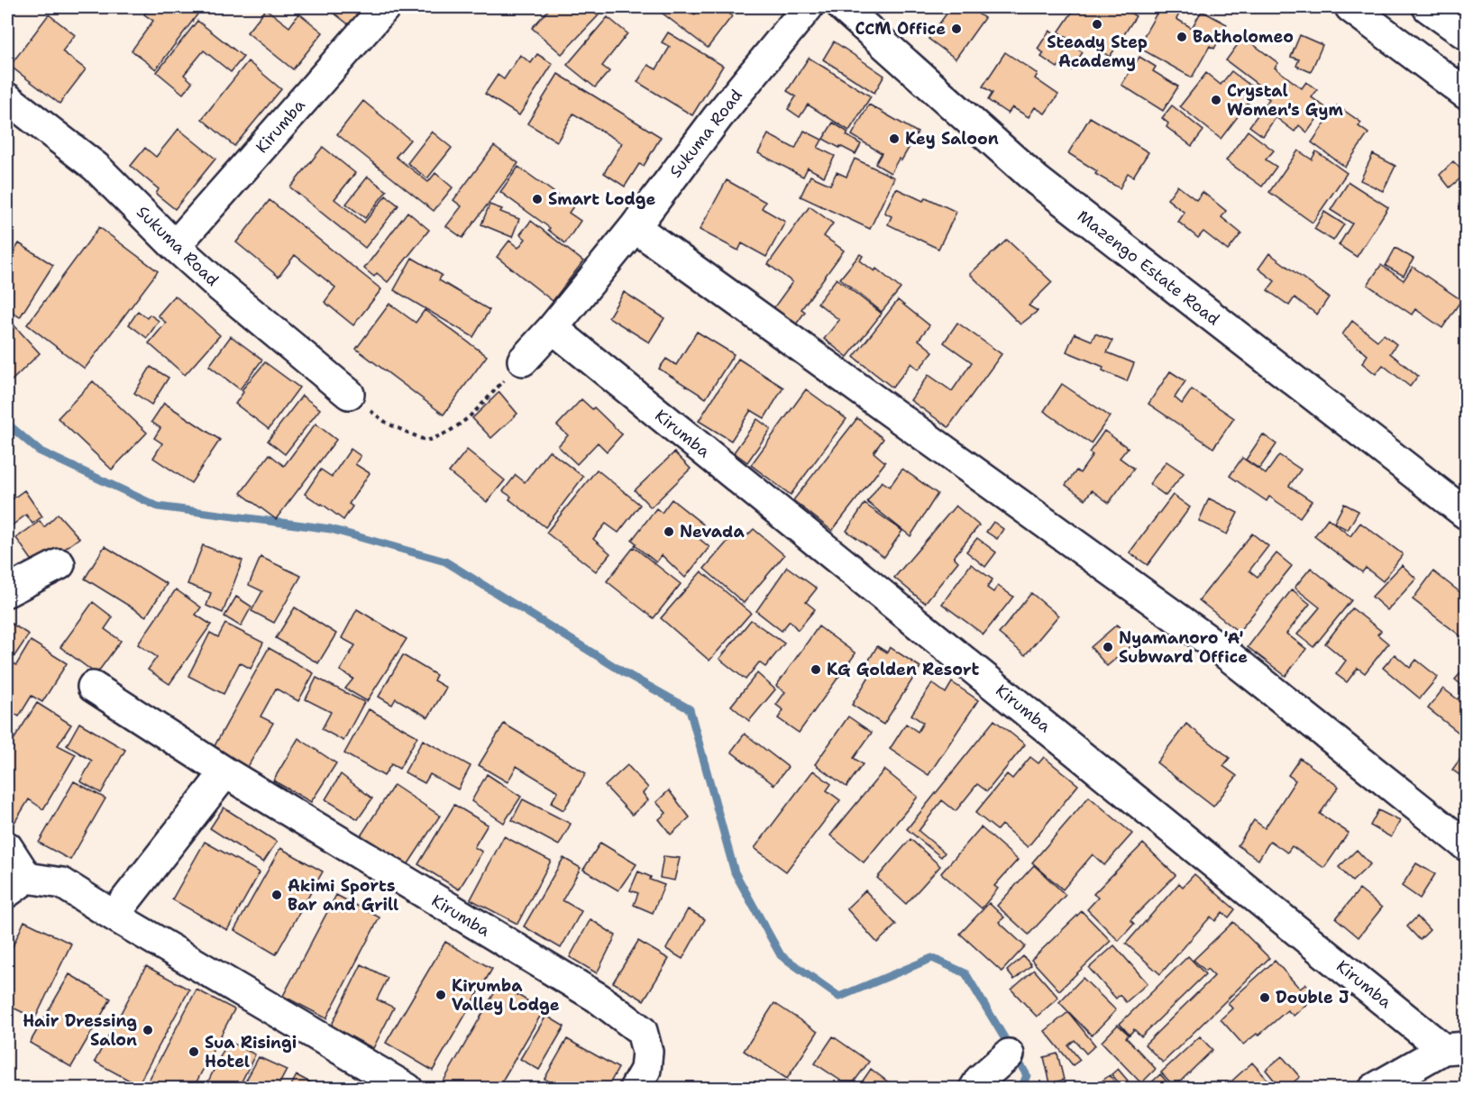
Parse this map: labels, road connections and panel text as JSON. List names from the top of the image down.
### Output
{
  "streets": {
    "street": ["Kirumba", "Sukuma Road", "Mazengo Estate Road"]
  },
  "crossings": [
    ["Kirumba", "Sukuma Road"]
  ],
  "places": [
    "Steady Step Academy",
    "CCM Office",
    "Batholomeo",
    "Crystal Women's Gym",
    "Key Saloon",
    "Smart Lodge",
    "Nevada",
    "Nyamanoro 'A' Subward Office",
    "KG Golden Resort",
    "Akimi Sports Bar and Grill",
    "Kirumba Valley Lodge",
    "Double J",
    "Hair Dressing Salon",
    "Sua Risingi Hotel"
  ]
}
